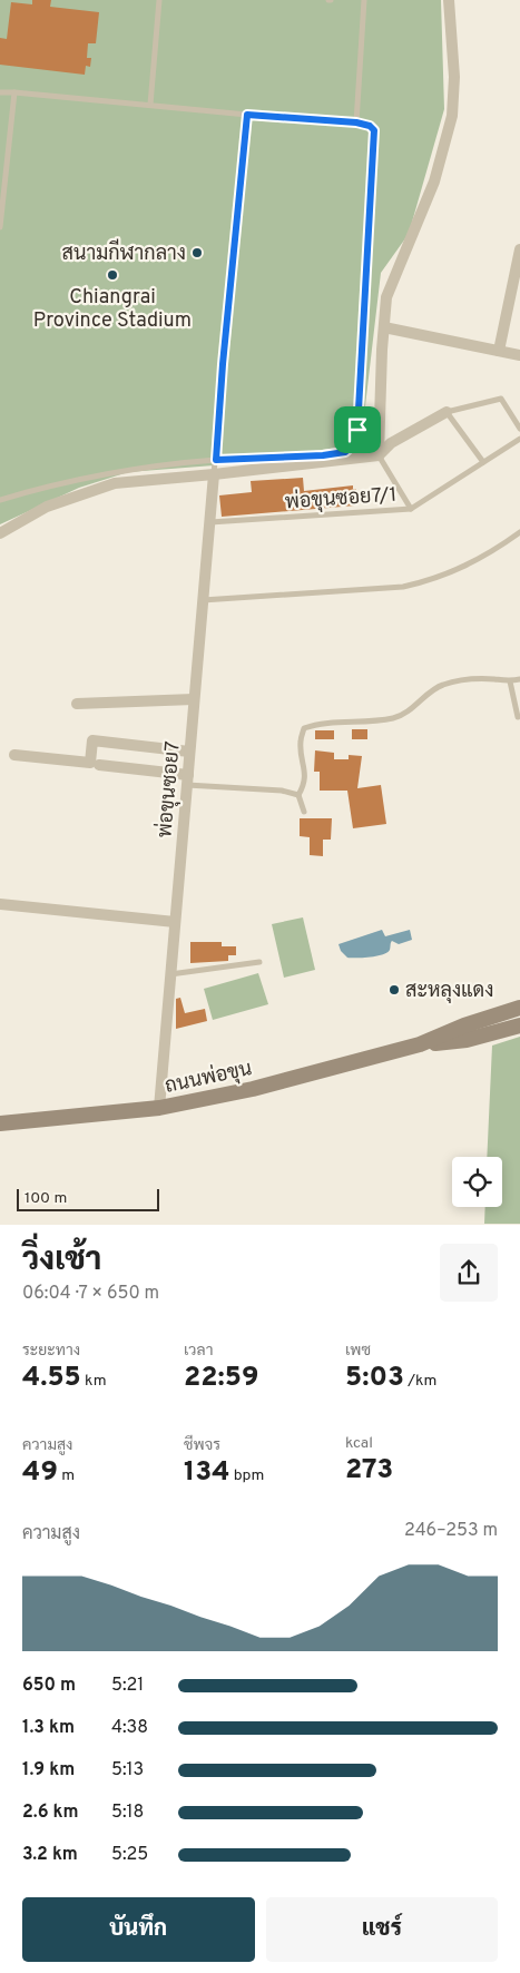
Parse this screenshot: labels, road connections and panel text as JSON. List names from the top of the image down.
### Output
{
  "streets": {
    "main road": ["ถนนพ่อขุน"],
    "street": ["พ่อขุนซอย7"],
    "lane": ["พ่อขุนซอย7/1"]
  },
  "crossings": [
    ["พ่อขุนซอย7/1", "พ่อขุนซอย7"],
    ["พ่อขุนซอย7", "ถนนพ่อขุน"]
  ],
  "places": ["สนามกีฬากลาง", "Chiangrai Province Stadium", "สะหลุงแดง"],
  "scale_bar": "100 m",
  "page": {
    "scale": "100 m",
    "heading": ["วิ่งเช้า", "06:04 · 7 × 650 m"],
    "stats": [
      ["ระยะทาง", "4.55 km"],
      ["เวลา", "22:59"],
      ["เพซ", "5:03 /km"],
      ["ความสูง", "49 m"],
      ["ชีพจร", "134 bpm"],
      ["kcal", "273"]
    ],
    "chart": ["ความสูง", "246–253 m"],
    "list": [
      {
        "name": "650 m",
        "note": "5:21"
      },
      {
        "name": "1.3 km",
        "note": "4:38"
      },
      {
        "name": "1.9 km",
        "note": "5:13"
      },
      {
        "name": "2.6 km",
        "note": "5:18"
      },
      {
        "name": "3.2 km",
        "note": "5:25"
      }
    ],
    "buttons": ["บันทึก", "แชร์"]
  }
}
